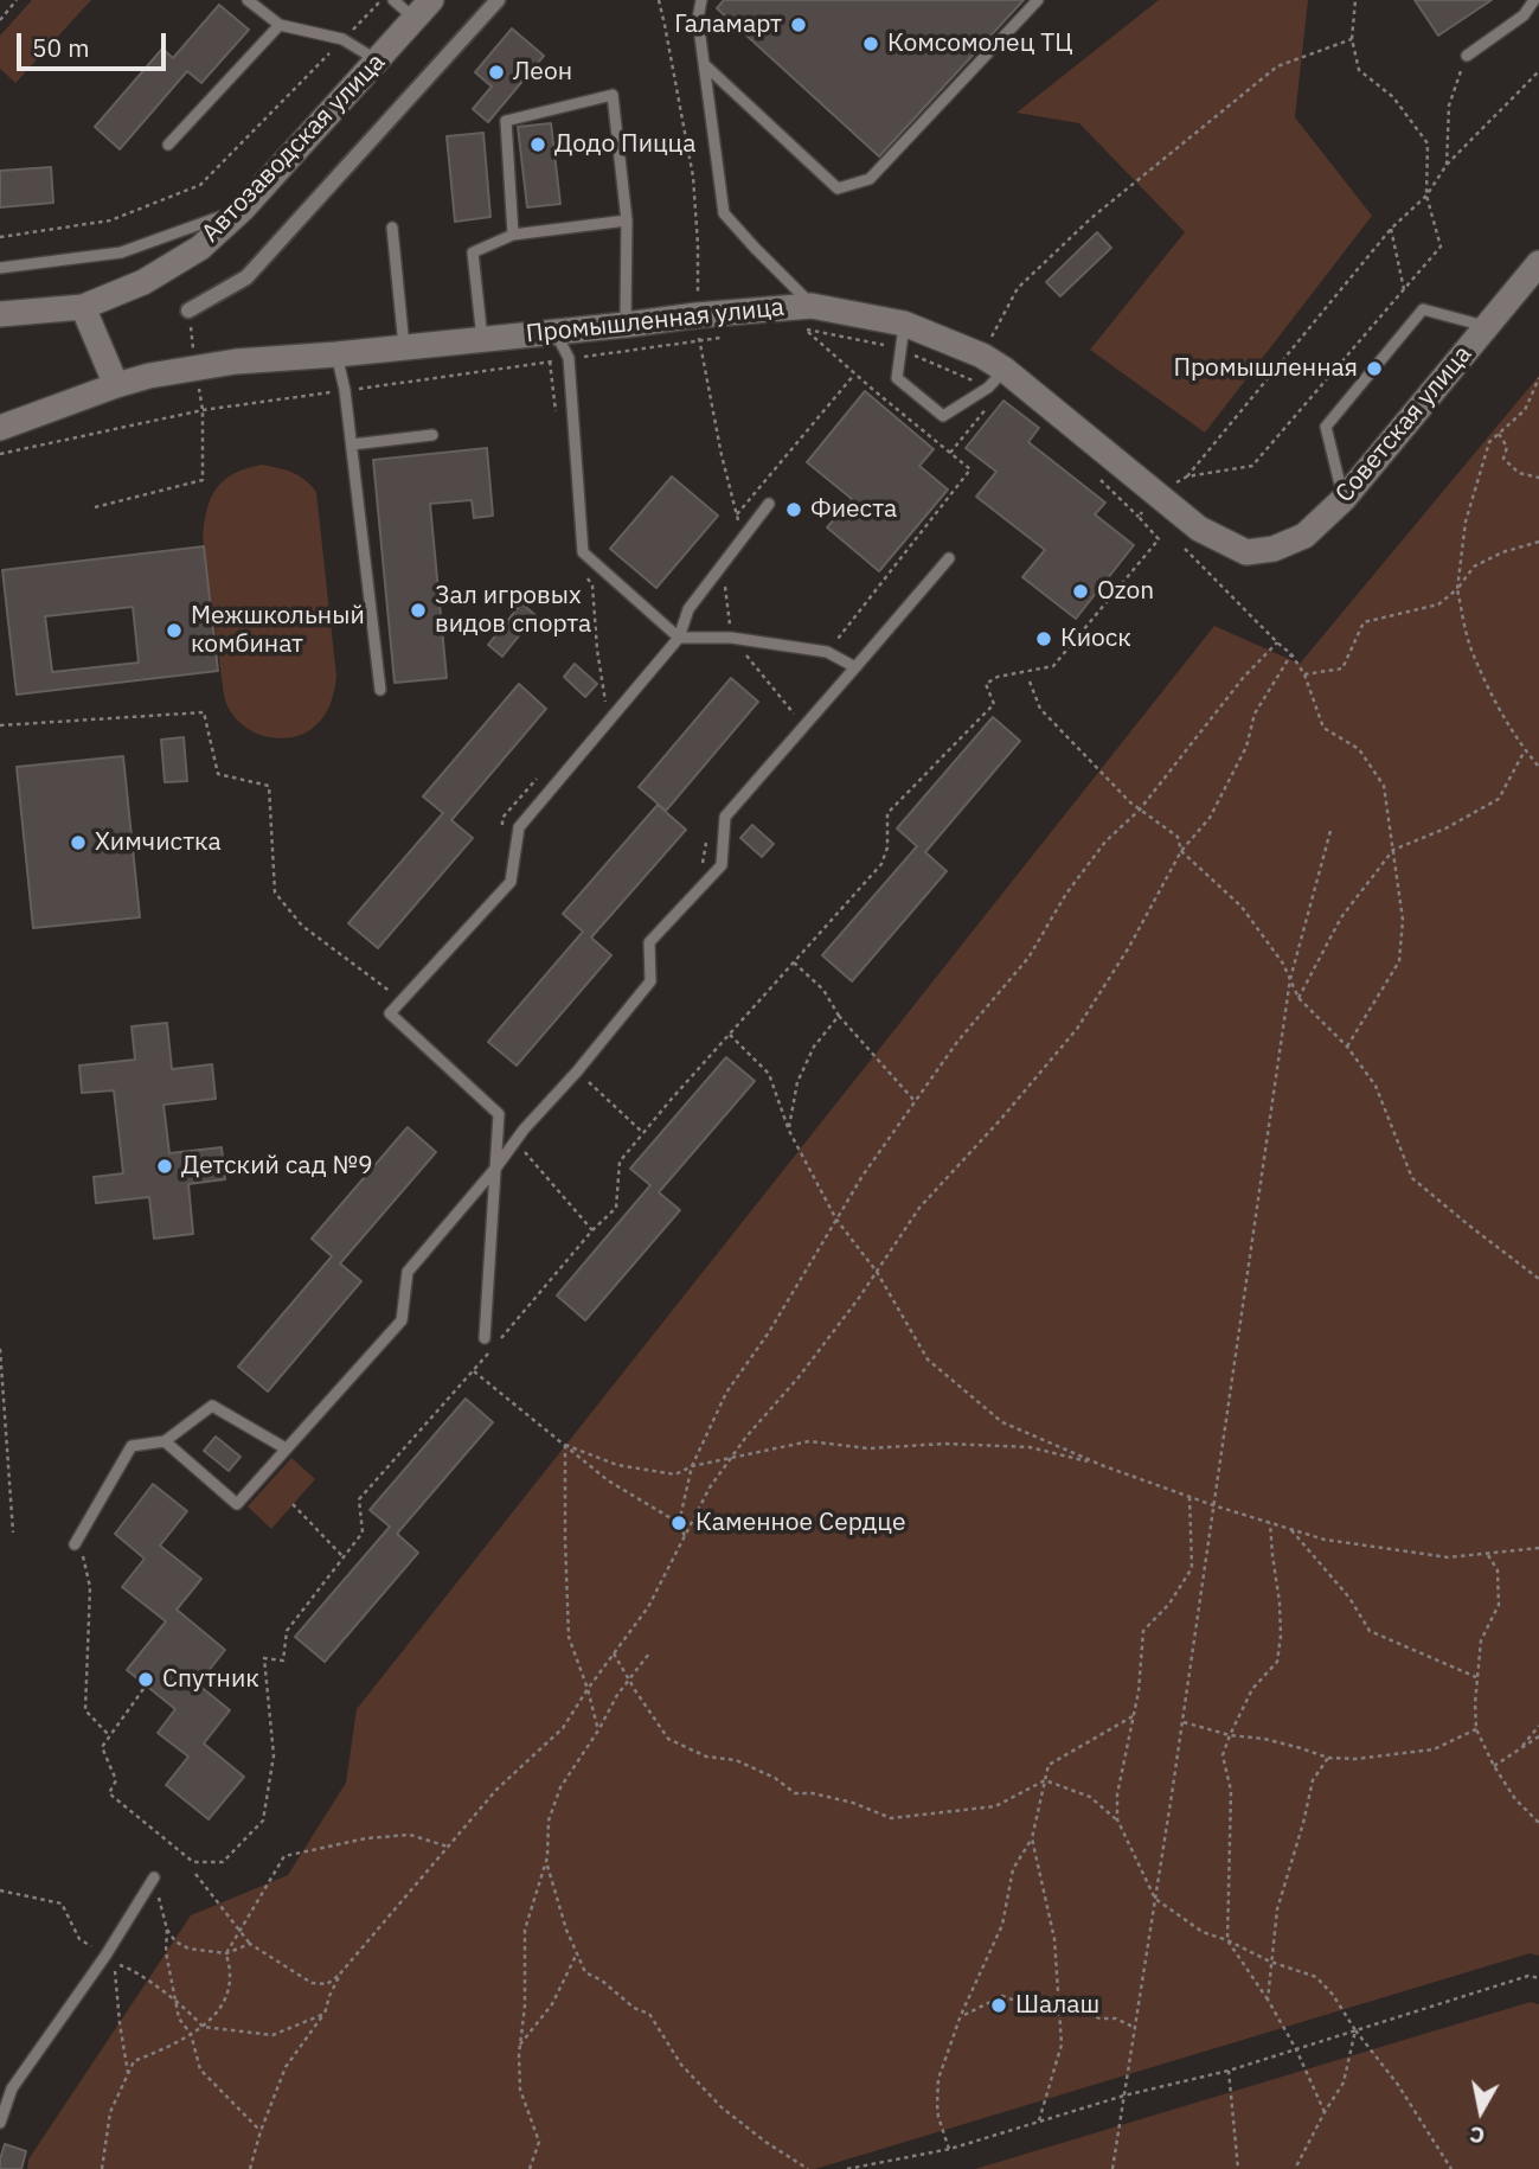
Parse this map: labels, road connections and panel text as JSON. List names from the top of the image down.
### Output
{
  "streets": {
    "street": ["Автозаводская улица", "Промышленная улица", "Советская улица"]
  },
  "crossings": [
    ["Промышленная улица", "Советская улица"]
  ],
  "places": [
    "Галамарт",
    "Комсомолец ТЦ",
    "Леон",
    "Додо Пицца",
    "Промышленная",
    "Фиеста",
    "Ozon",
    "Зал игровых видов спорта",
    "Межшкольный комбинат",
    "Киоск",
    "Химчистка",
    "Детский сад №9",
    "Каменное Сердце",
    "Спутник",
    "Шалаш"
  ],
  "scale_bar": "50 m",
  "north": "bottom"
}
